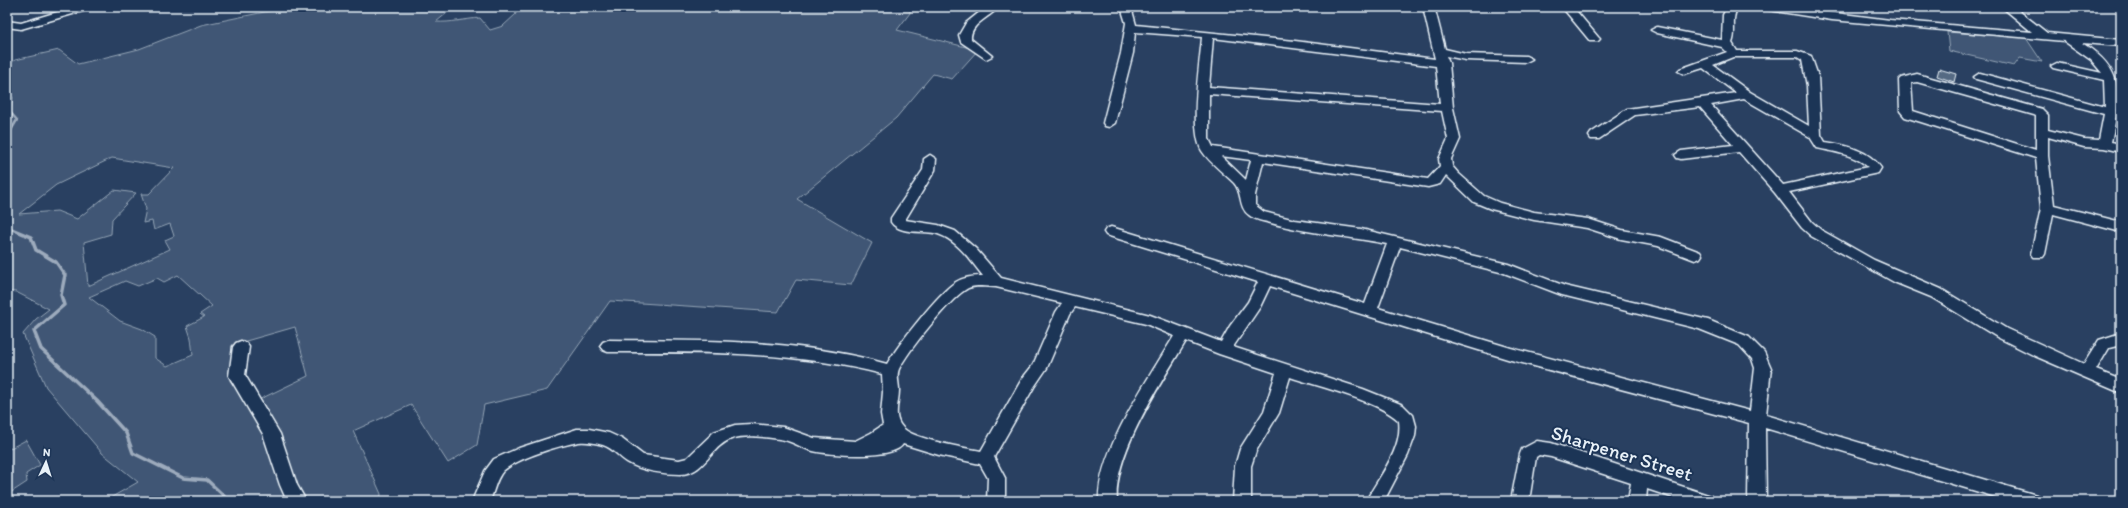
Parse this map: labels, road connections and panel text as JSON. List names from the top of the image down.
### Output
{
  "streets": {
    "street": ["Sharpener Street"]
  },
  "north": "top"
}
